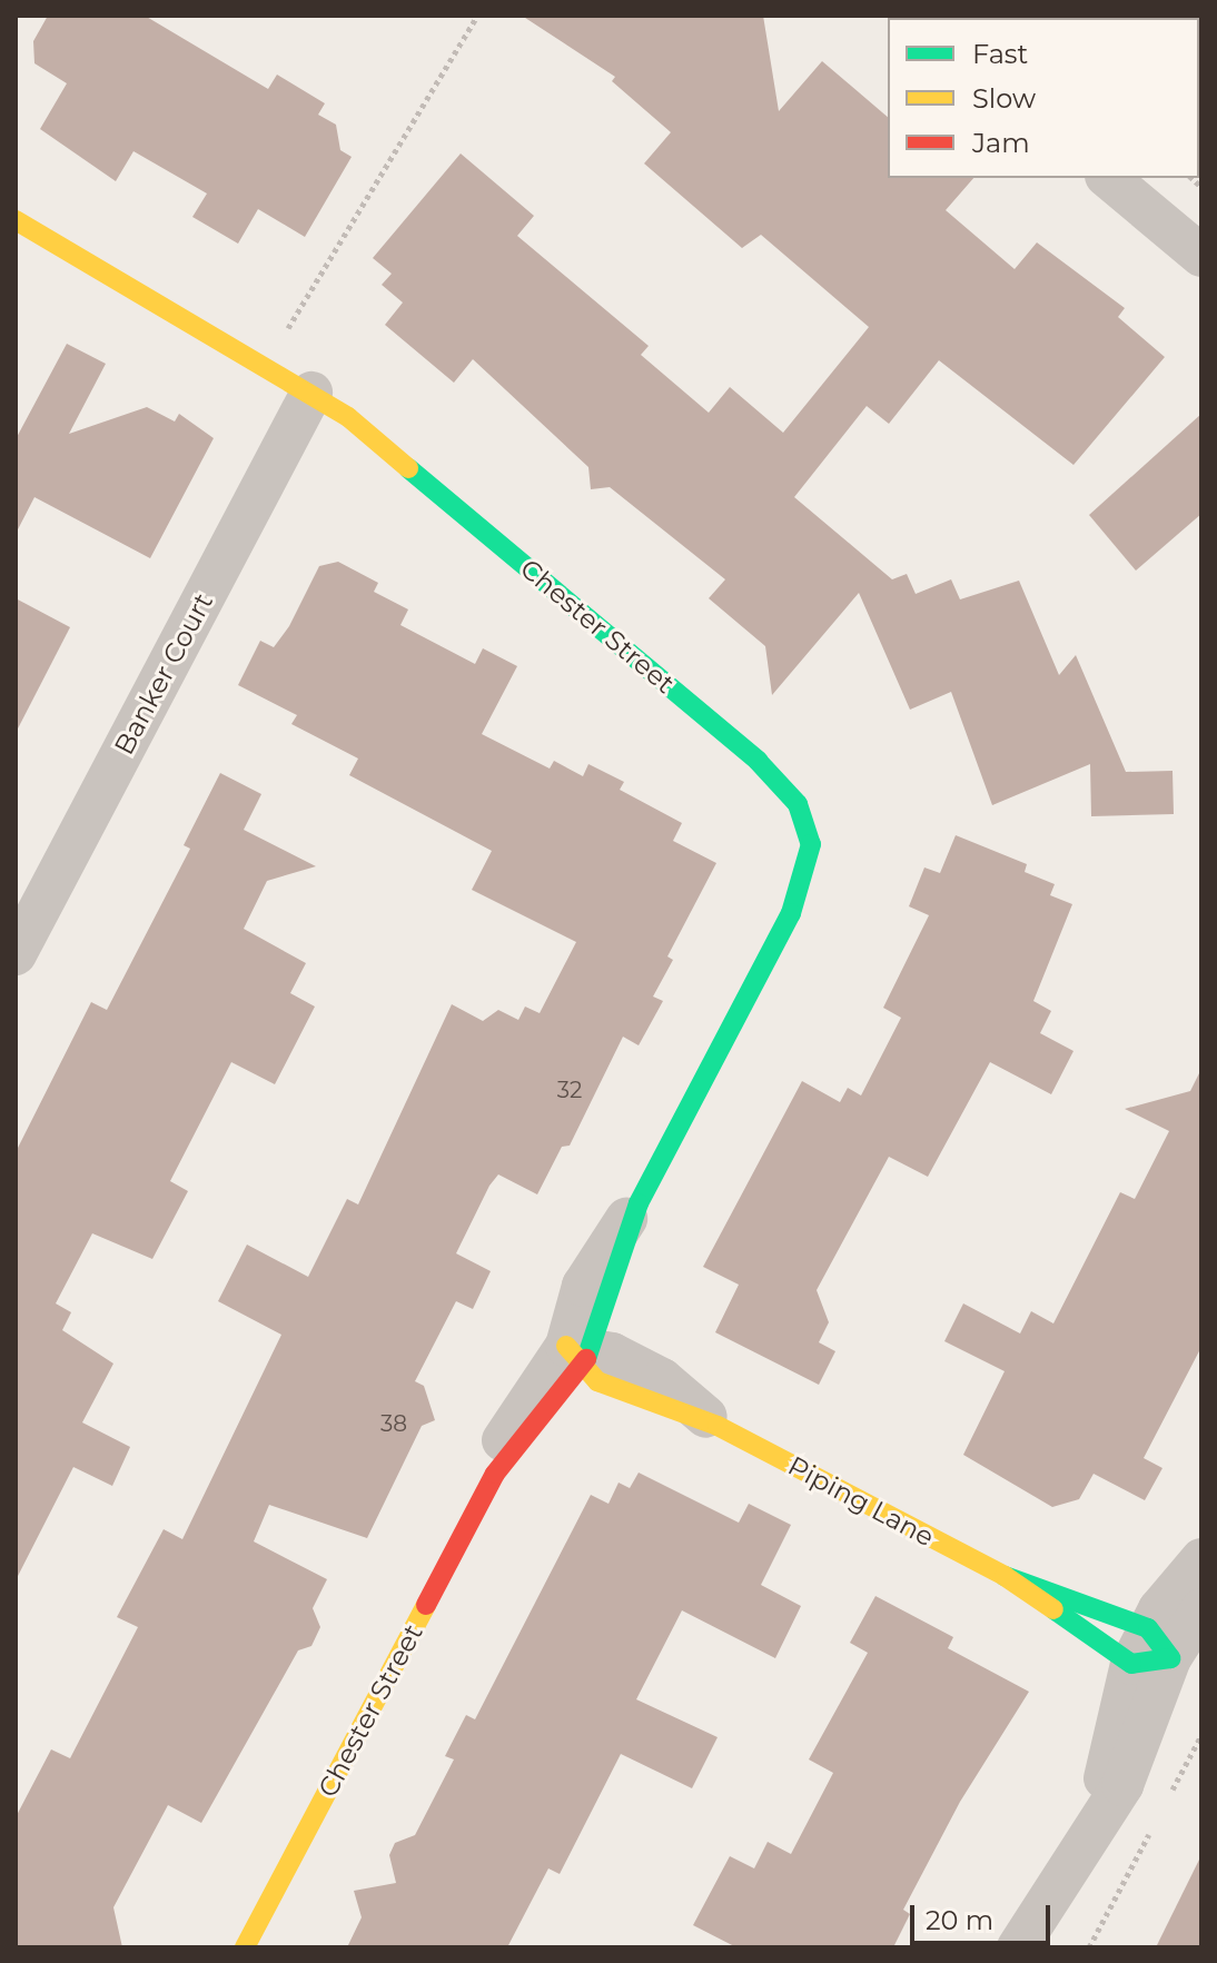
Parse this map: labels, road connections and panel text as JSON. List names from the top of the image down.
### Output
{
  "streets": {
    "street": ["Chester Street", "Banker Court", "Piping Lane"]
  },
  "crossings": [
    ["Chester Street", "Banker Court"],
    ["Chester Street", "Piping Lane"]
  ],
  "house_numbers": ["32", "38"],
  "legend": ["Fast", "Slow", "Jam"],
  "scale_bar": "20 m"
}
